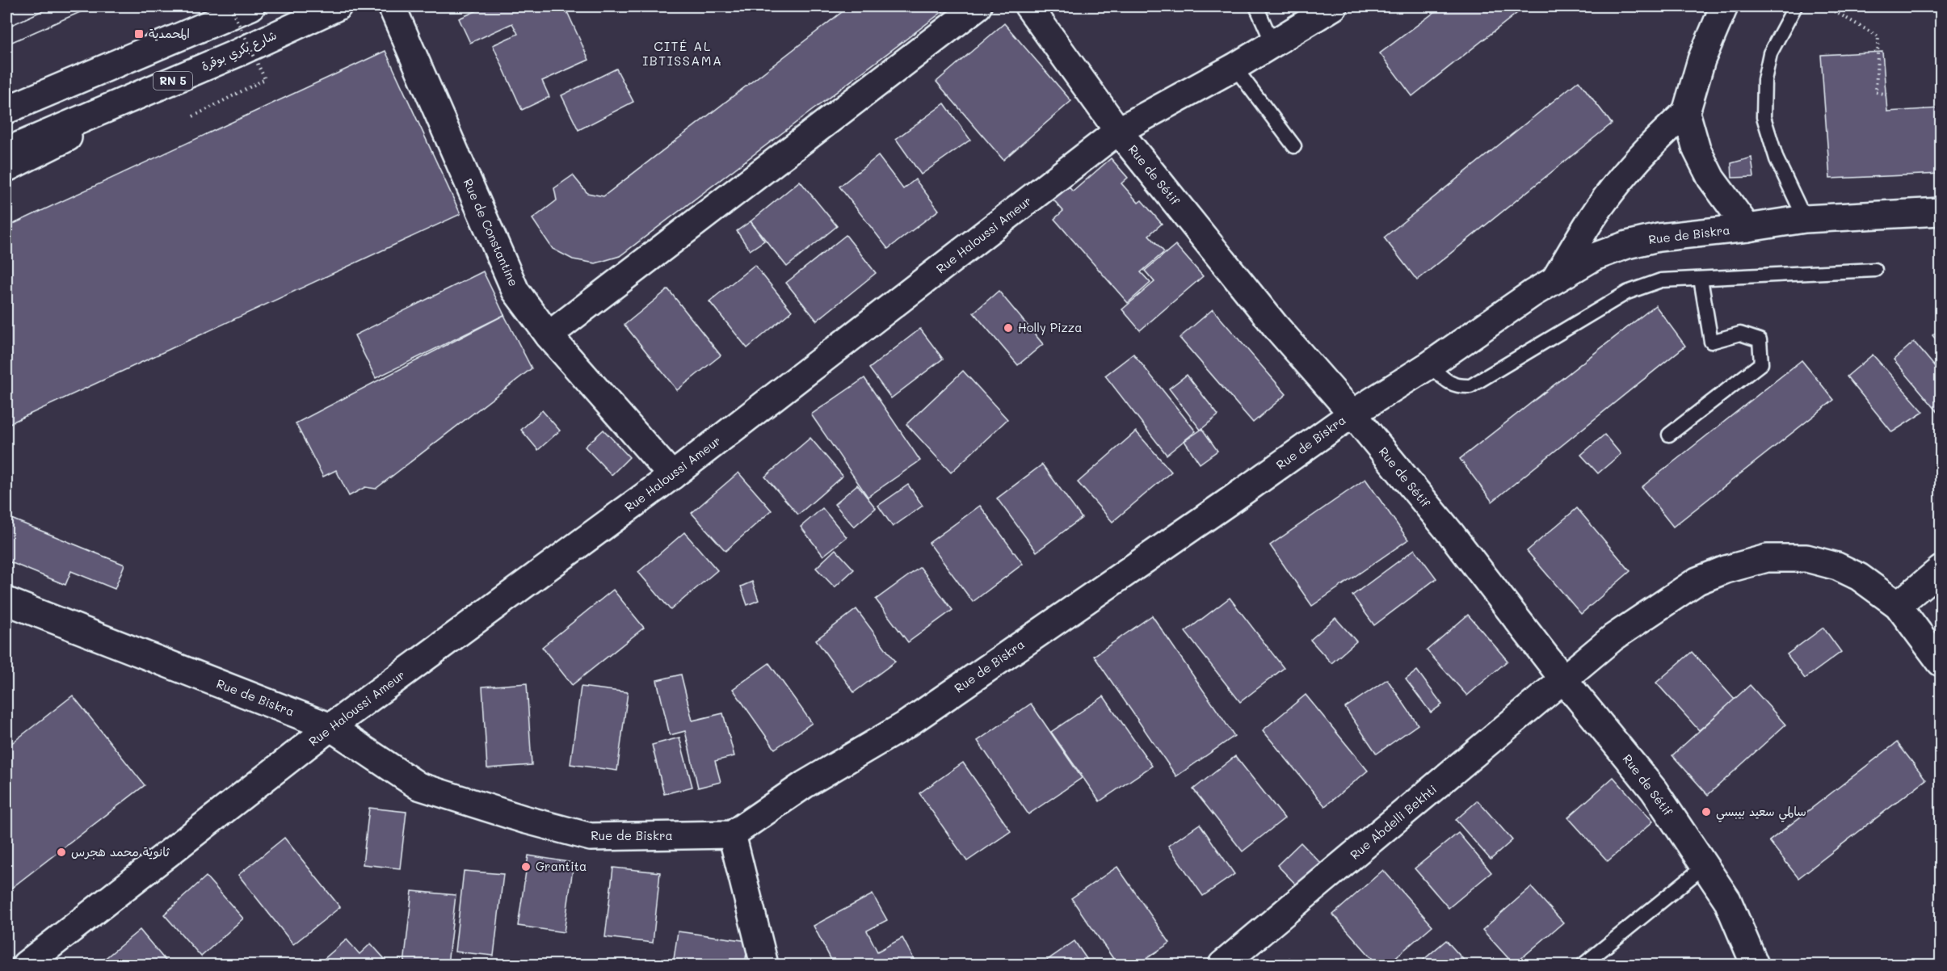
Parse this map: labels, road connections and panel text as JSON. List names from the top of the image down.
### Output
{
  "streets": {
    "main road": [
      "شارع بكري بوقرة",
      "RN 5",
      "Rue de Sétif",
      "Rue de Constantine",
      "Rue Haloussi Ameur",
      "Rue de Biskra",
      "Rue Abdelli Bekhti"
    ]
  },
  "crossings": [
    ["Rue de Sétif", "Rue Haloussi Ameur"],
    ["Rue de Sétif", "Rue de Biskra"],
    ["Rue de Sétif", "Rue Abdelli Bekhti"],
    ["Rue de Constantine", "Rue Haloussi Ameur"],
    ["Rue Haloussi Ameur", "Rue de Biskra"]
  ],
  "districts": ["CITÉ AL IBTISSAMA"],
  "places": {
    "transit": ["المحمدية"],
    "other": [
      "Holly Pizza",
      "سالمي سعيد بيبسي",
      "ثانوية محمد هجرس",
      "Grantita"
    ]
  }
}
